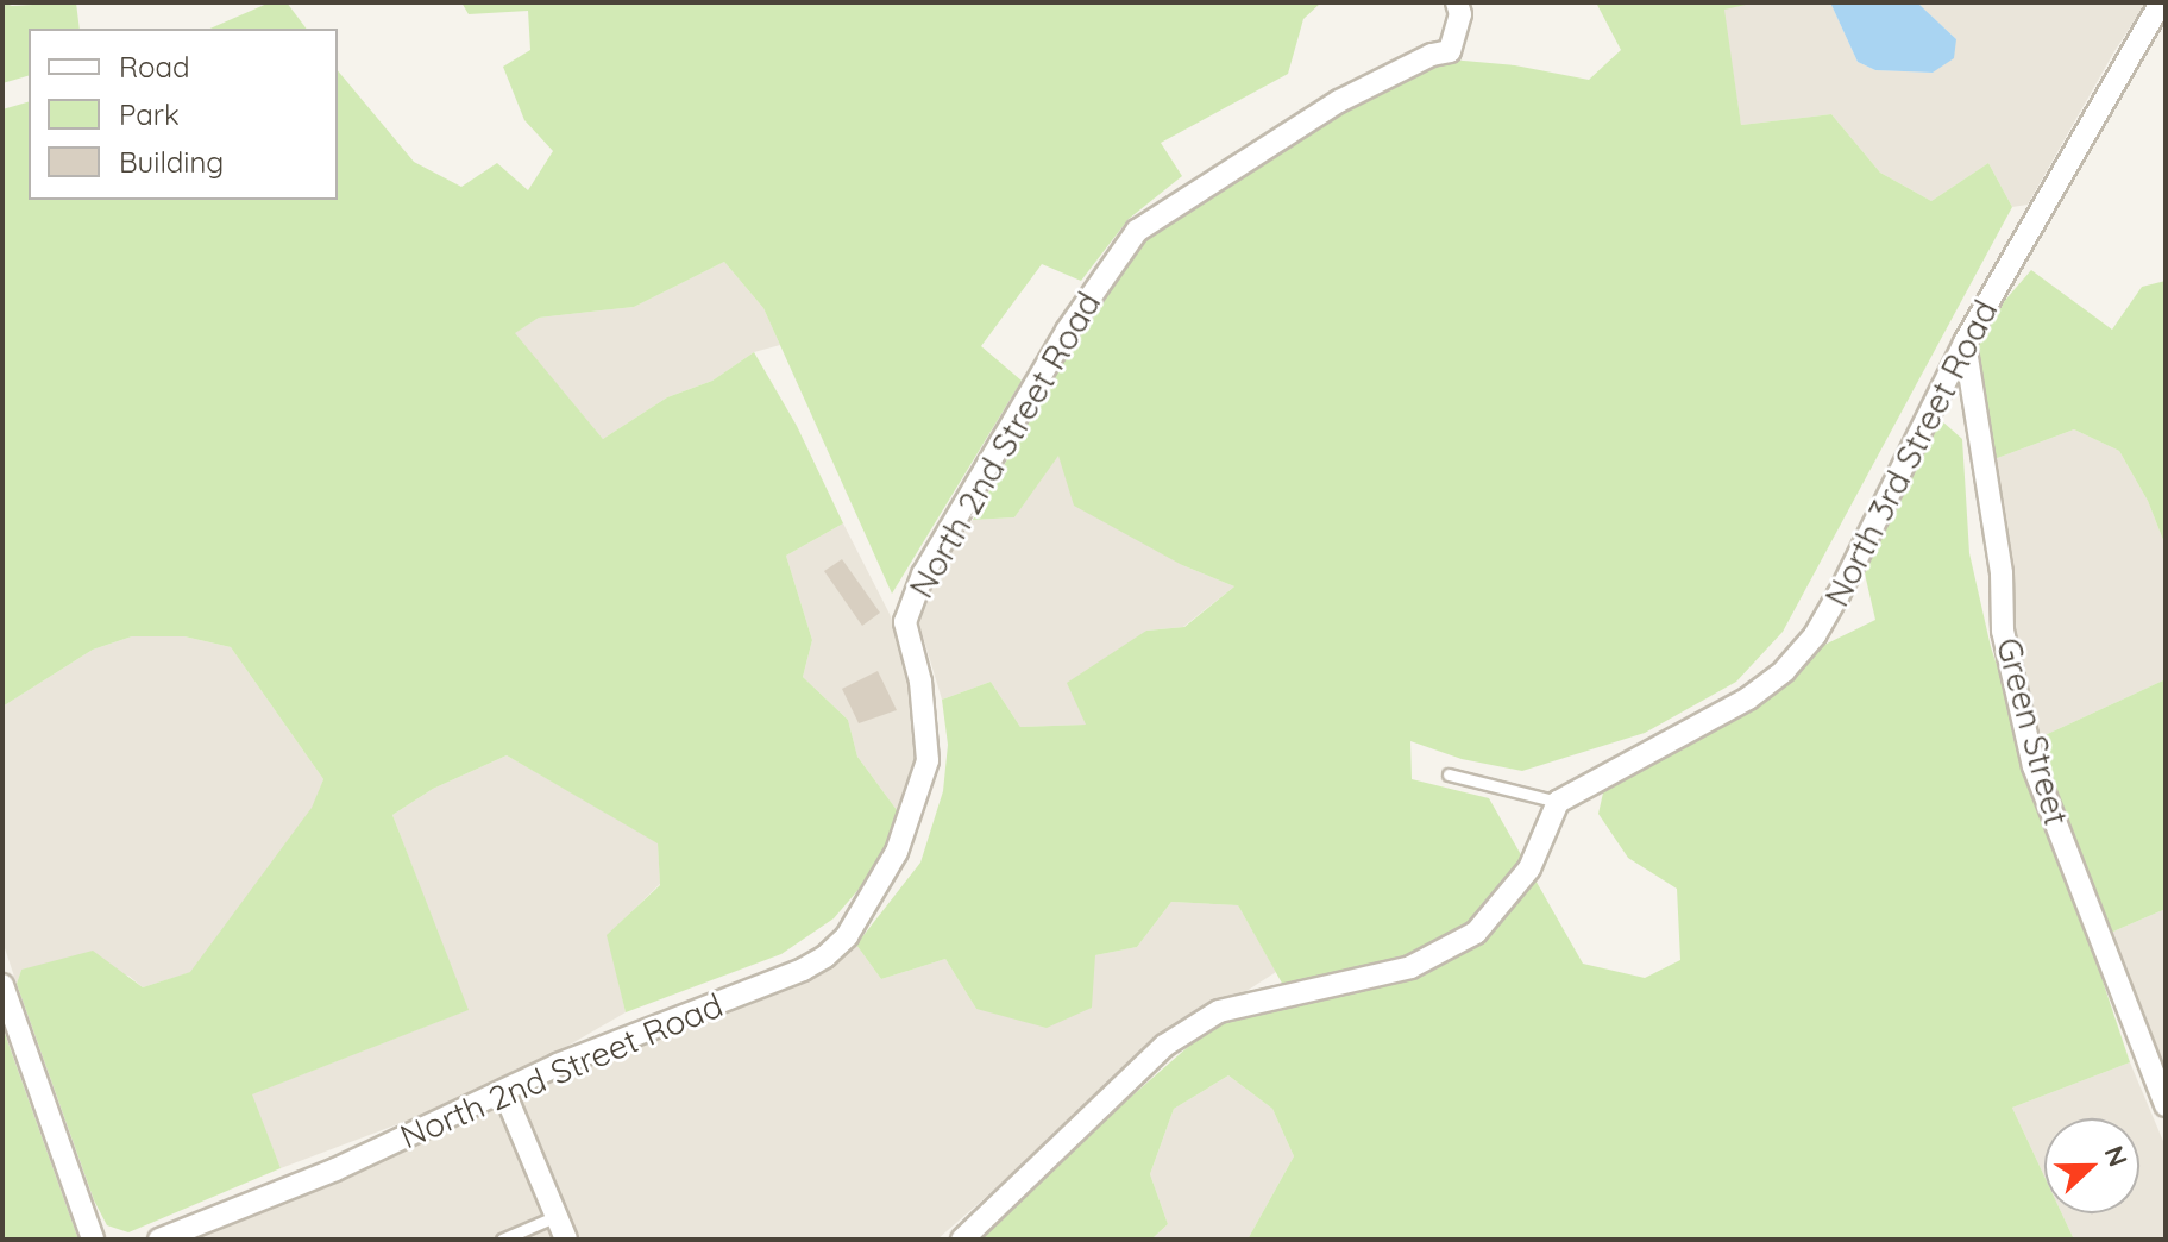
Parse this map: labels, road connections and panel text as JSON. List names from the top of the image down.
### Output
{
  "streets": {
    "street": ["North 2nd Street Road", "North 3rd Street Road", "Green Street"]
  },
  "crossings": [
    ["North 3rd Street Road", "Green Street"]
  ],
  "legend": ["Road", "Park", "Building"],
  "north": "right"
}
